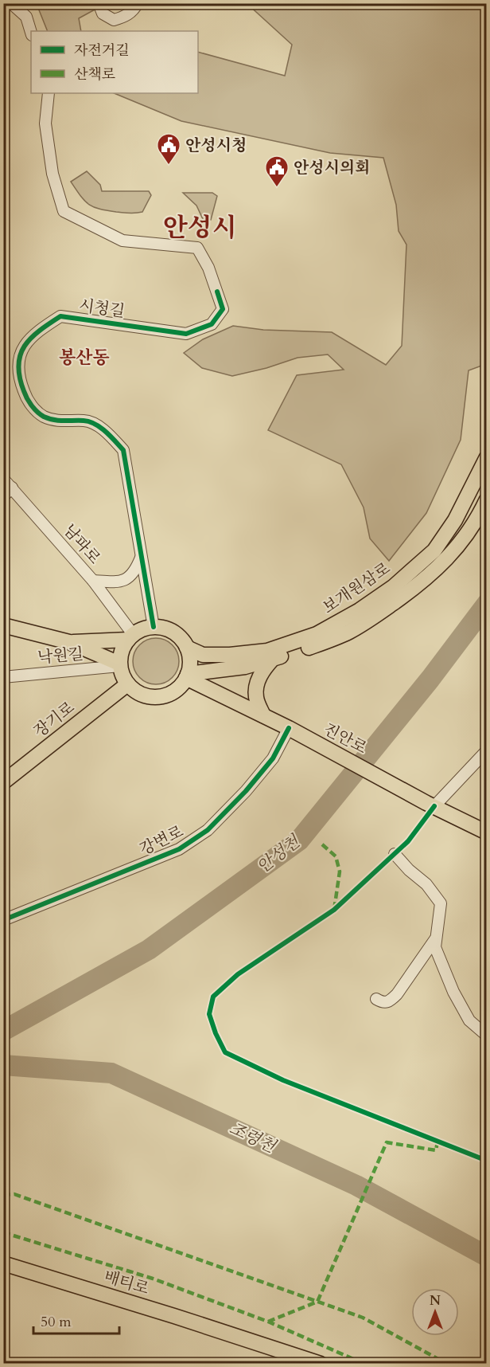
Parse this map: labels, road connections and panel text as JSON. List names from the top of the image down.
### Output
{
  "streets": {
    "main road": [
      "보개원삼로",
      "장기로",
      "진안로",
      "배티로"
    ],
    "street": [
      "시청길",
      "남파로",
      "낙원길",
      "강변로"
    ]
  },
  "crossings": [
    ["시청길", "남파로"],
    ["시청길", "보개원삼로"],
    ["시청길", "낙원길"],
    ["시청길", "장기로"],
    ["시청길", "진안로"],
    ["남파로", "보개원삼로"],
    ["남파로", "낙원길"],
    ["남파로", "장기로"],
    ["남파로", "진안로"],
    ["보개원삼로", "낙원길"],
    ["보개원삼로", "장기로"],
    ["보개원삼로", "진안로"],
    ["낙원길", "장기로"],
    ["낙원길", "진안로"],
    ["장기로", "진안로"],
    ["진안로", "강변로"]
  ],
  "districts": ["안성시", "봉산동"],
  "water": ["안성천", "조령천"],
  "places": {
    "public building": ["안성시청", "안성시의회"]
  },
  "legend": ["자전거길", "산책로"],
  "scale_bar": "50 m",
  "north": "top"
}
